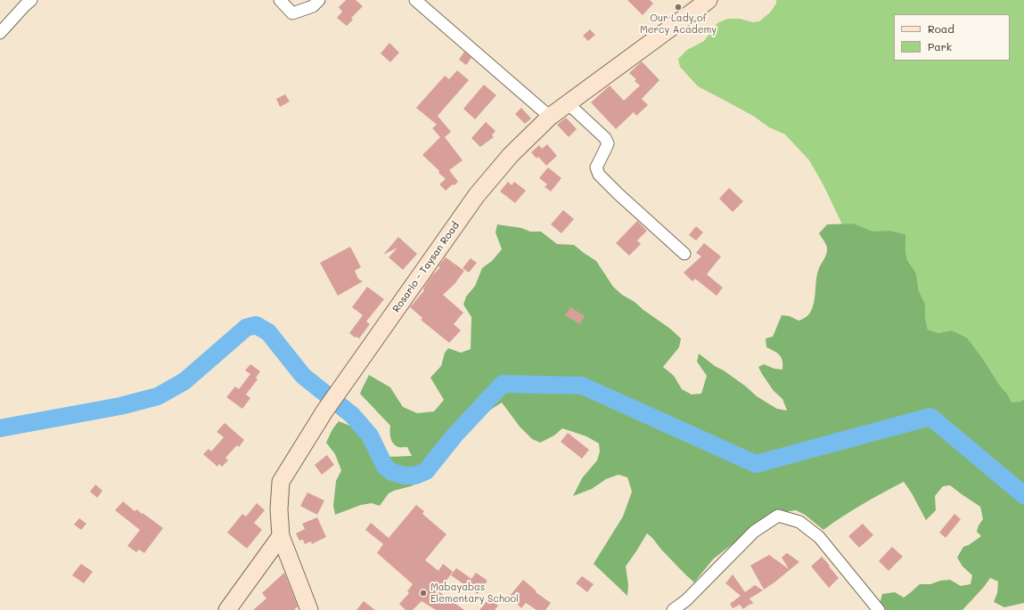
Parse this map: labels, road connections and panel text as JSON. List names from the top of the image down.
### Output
{
  "streets": {
    "main road": ["Rosario - Taysan Road"]
  },
  "places": ["Our Lady of Mercy Academy", "Mabayabas Elementary School"],
  "legend": ["Road", "Park"]
}
